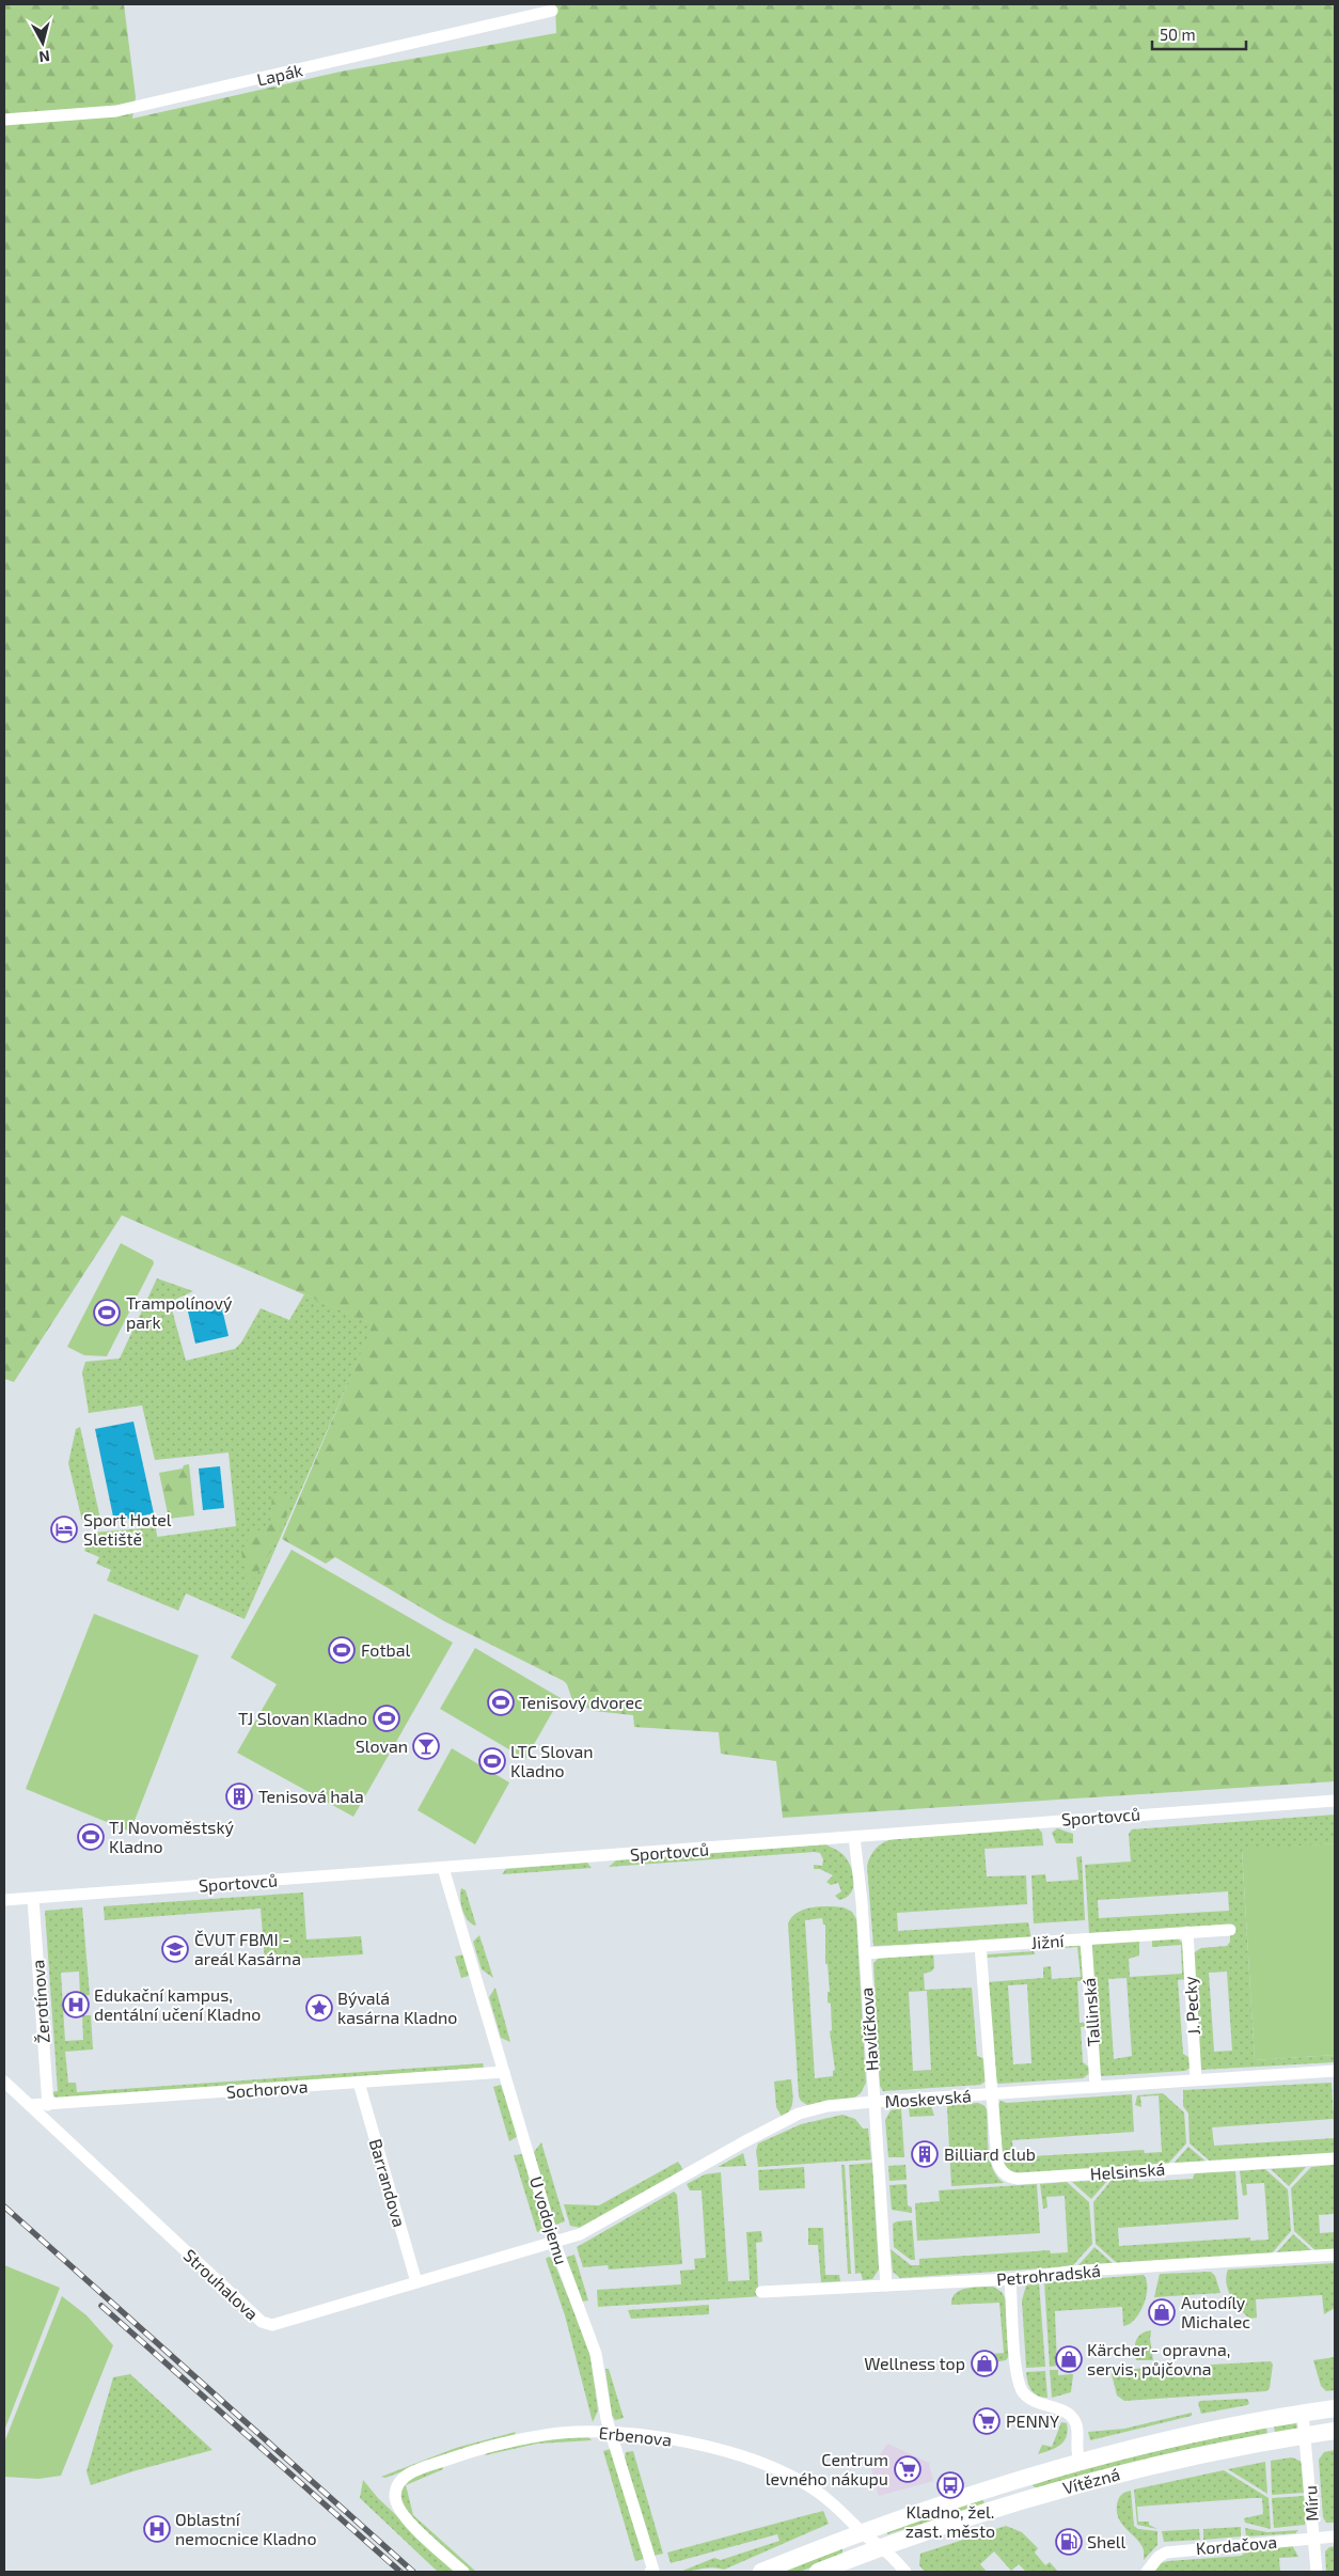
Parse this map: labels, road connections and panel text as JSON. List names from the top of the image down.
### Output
{
  "streets": {
    "main road": ["Vítězná"],
    "street": [
      "Lapák",
      "Sportovců",
      "Jižní",
      "Žerotínova",
      "J. Pecky",
      "Tallinská",
      "Havlíčkova",
      "Sochorova",
      "Moskevská",
      "Helsinská",
      "Barrandova",
      "U vodojemu",
      "Petrohradská",
      "Strouhalova",
      "Erbenova",
      "Míru",
      "Kordačova"
    ]
  },
  "crossings": [
    ["Sportovců", "Žerotínova"],
    ["Sportovců", "Havlíčkova"],
    ["Sportovců", "U vodojemu"],
    ["Jižní", "J. Pecky"],
    ["Jižní", "Tallinská"],
    ["Jižní", "Havlíčkova"],
    ["Žerotínova", "Sochorova"],
    ["J. Pecky", "Moskevská"],
    ["Tallinská", "Moskevská"],
    ["Havlíčkova", "Moskevská"],
    ["Havlíčkova", "Petrohradská"],
    ["Sochorova", "Barrandova"],
    ["Sochorova", "U vodojemu"],
    ["Sochorova", "Strouhalova"],
    ["Moskevská", "Helsinská"],
    ["Moskevská", "U vodojemu"],
    ["Moskevská", "Strouhalova"],
    ["Barrandova", "Strouhalova"],
    ["U vodojemu", "Strouhalova"],
    ["U vodojemu", "Erbenova"],
    ["Petrohradská", "Vítězná"],
    ["Erbenova", "Vítězná"],
    ["Vítězná", "Míru"],
    ["Míru", "Kordačova"]
  ],
  "places": {
    "sports": [
      "Trampolínový park",
      "Fotbal",
      "Tenisový dvorec",
      "TJ Slovan Kladno",
      "LTC Slovan Kladno",
      "TJ Novoměstský Kladno"
    ],
    "hotel": ["Sport Hotel Sletiště"],
    "bar": ["Slovan"],
    "building": ["Tenisová hala", "Billiard club"],
    "school or university": ["ČVUT FBMI - areál Kasárna"],
    "hospital": ["Edukační kampus, dentální učení Kladno", "Oblastní nemocnice Kladno"],
    "place": ["Bývalá kasárna Kladno"],
    "shop": ["Autodíly Michalec", "Kärcher - opravna, servis, půjčovna", "Wellness top"],
    "supermarket": ["PENNY", "Centrum levného nákupu"],
    "bus stop": ["Kladno, žel. zast. město"],
    "fuel station": ["Shell"]
  },
  "scale_bar": "50 m",
  "north": "bottom"
}
